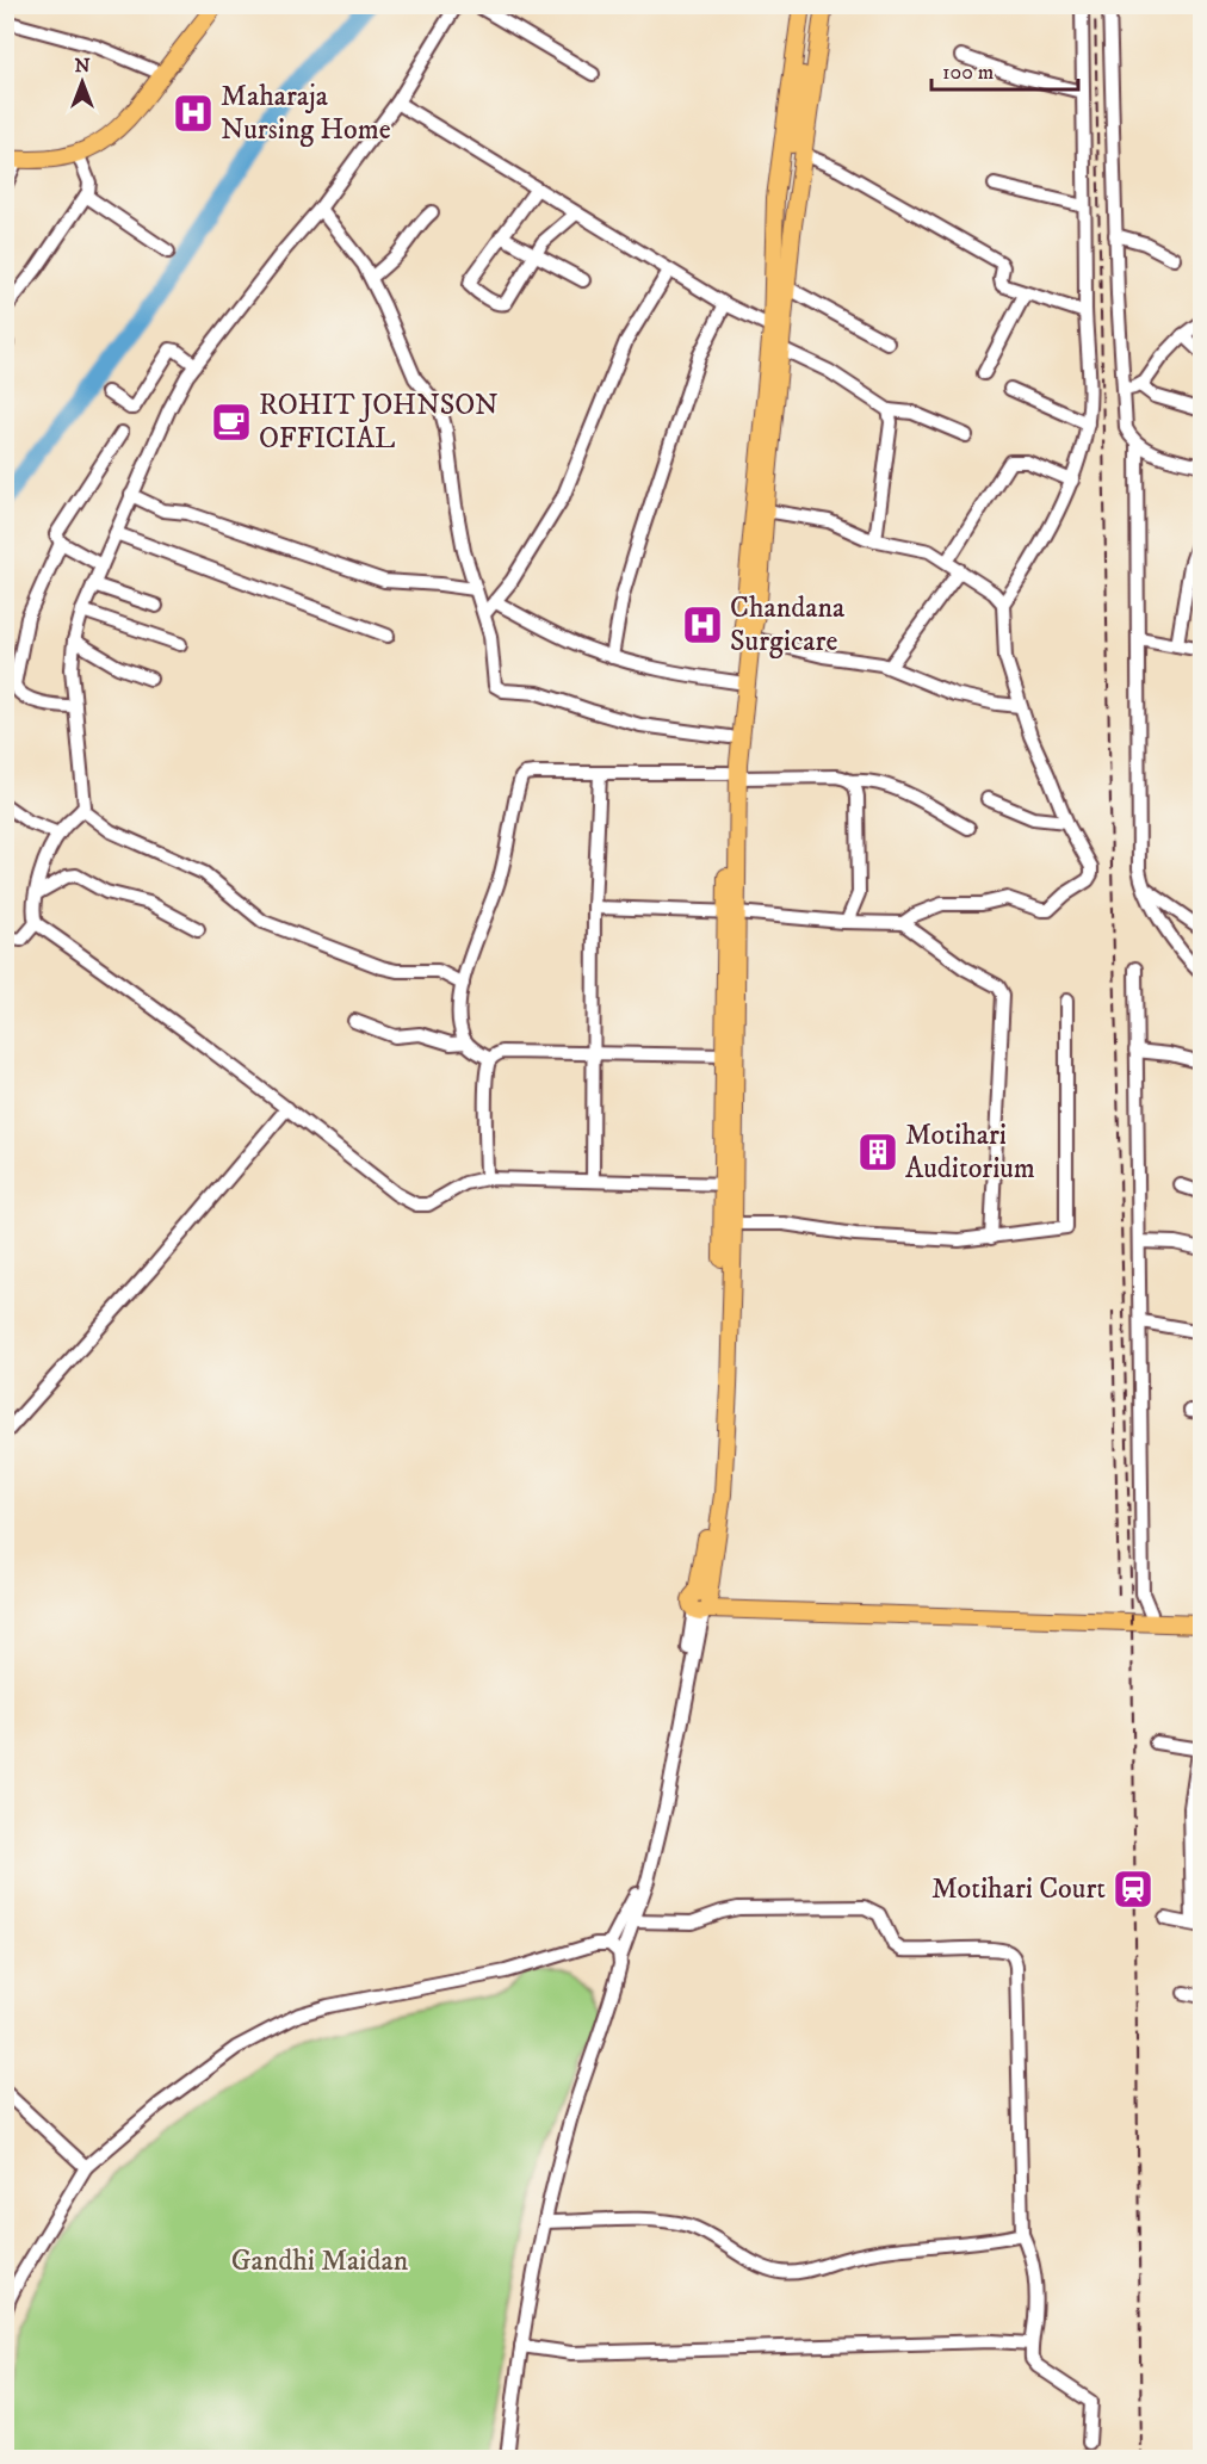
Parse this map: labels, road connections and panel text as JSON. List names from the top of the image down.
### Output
{
  "parks": ["Gandhi Maidan"],
  "places": {
    "hospital": ["Maharaja Nursing Home", "Chandana Surgicare"],
    "cafe": ["ROHIT JOHNSON OFFICIAL"],
    "building": ["Motihari Auditorium"],
    "station": ["Motihari Court"]
  },
  "scale_bar": "100 m",
  "north": "top"
}
